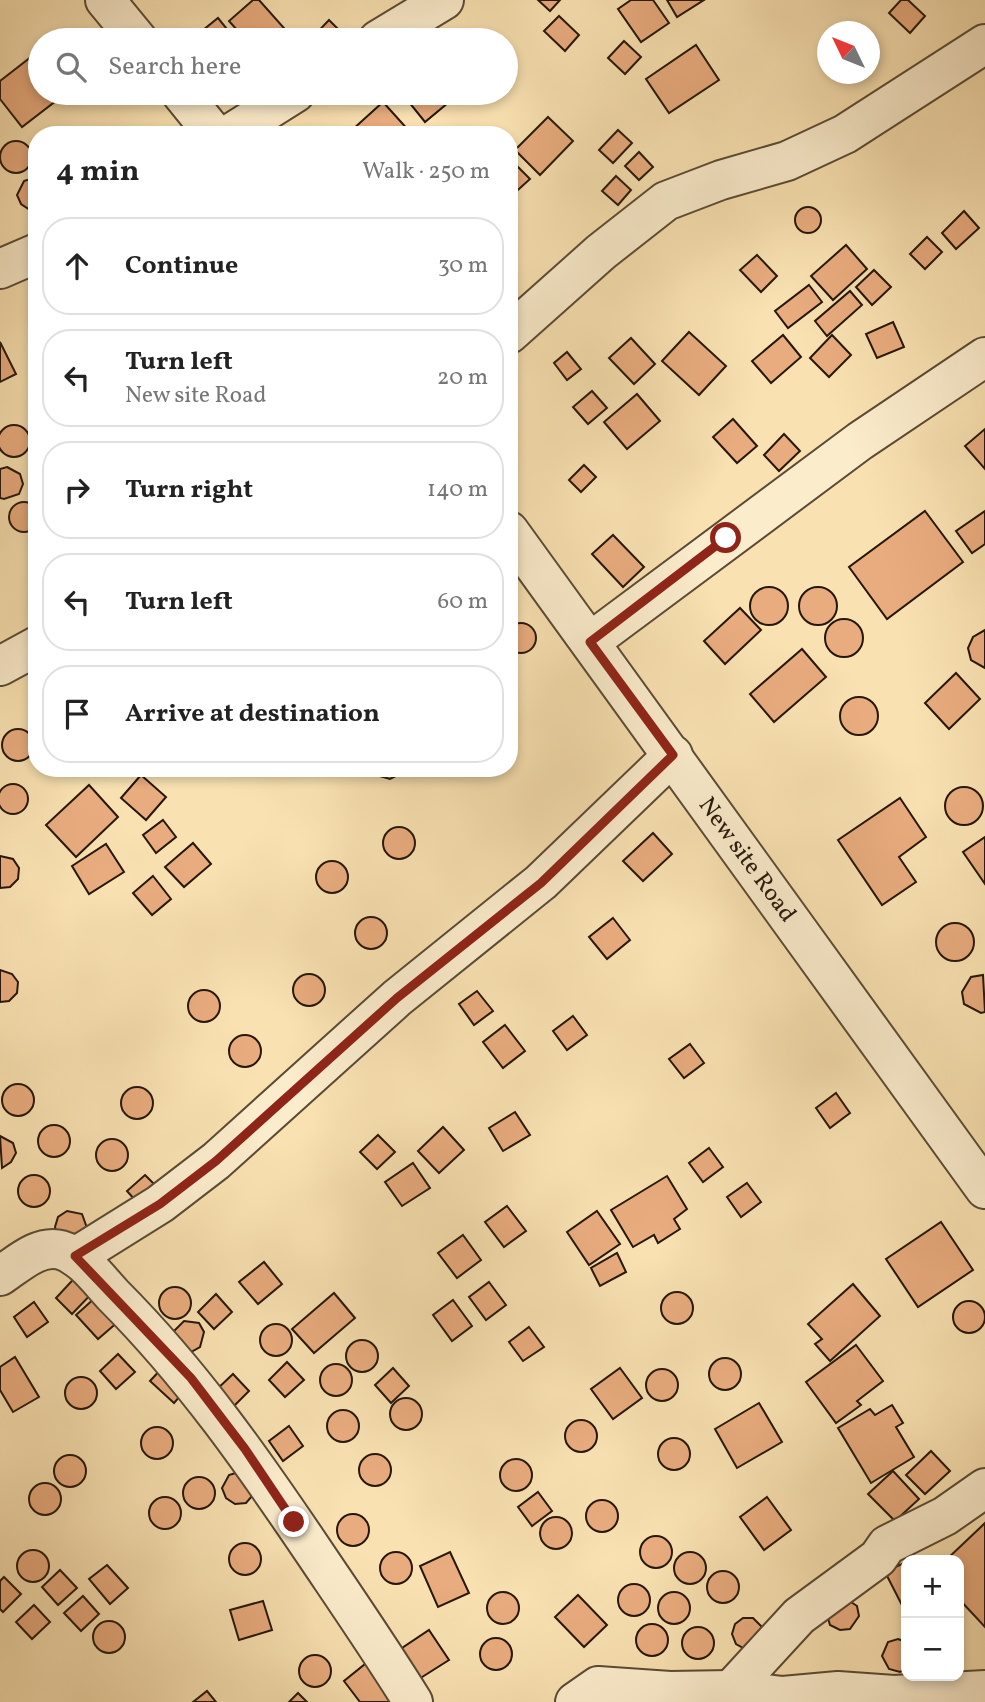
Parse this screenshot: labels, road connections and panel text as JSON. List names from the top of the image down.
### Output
{
  "streets": {
    "street": ["New site Road"]
  },
  "north": "top left",
  "page": {
    "search": "Search here",
    "heading": ["4 min", "Walk · 250 m"],
    "list": [
      ["Continue", "30 m"],
      ["Turn left", "New site Road", "20 m"],
      ["Turn right", "140 m"],
      ["Turn left", "60 m"],
      "Arrive at destination"
    ],
    "map_buttons": ["+", "−"]
  }
}
